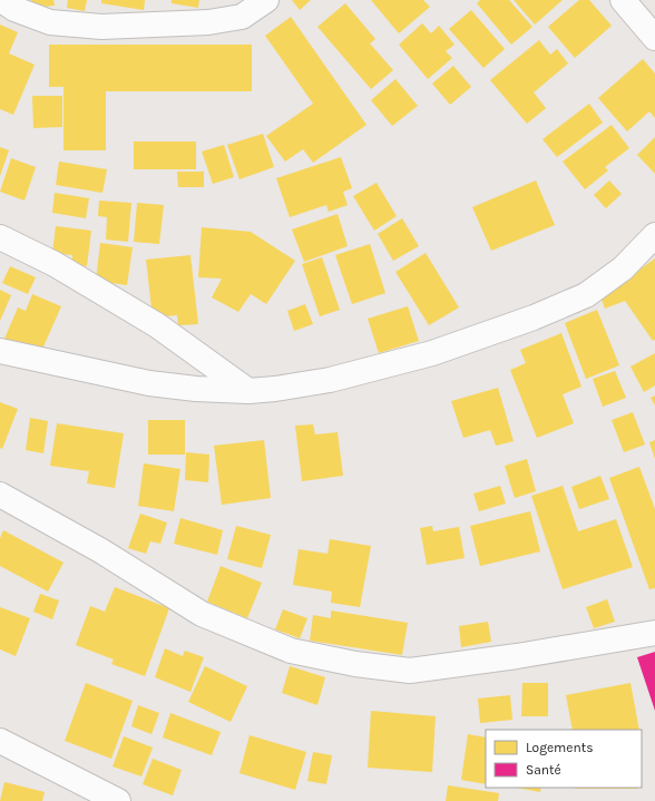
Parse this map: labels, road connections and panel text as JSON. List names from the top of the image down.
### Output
{
  "legend": ["Logements", "Santé"]
}
